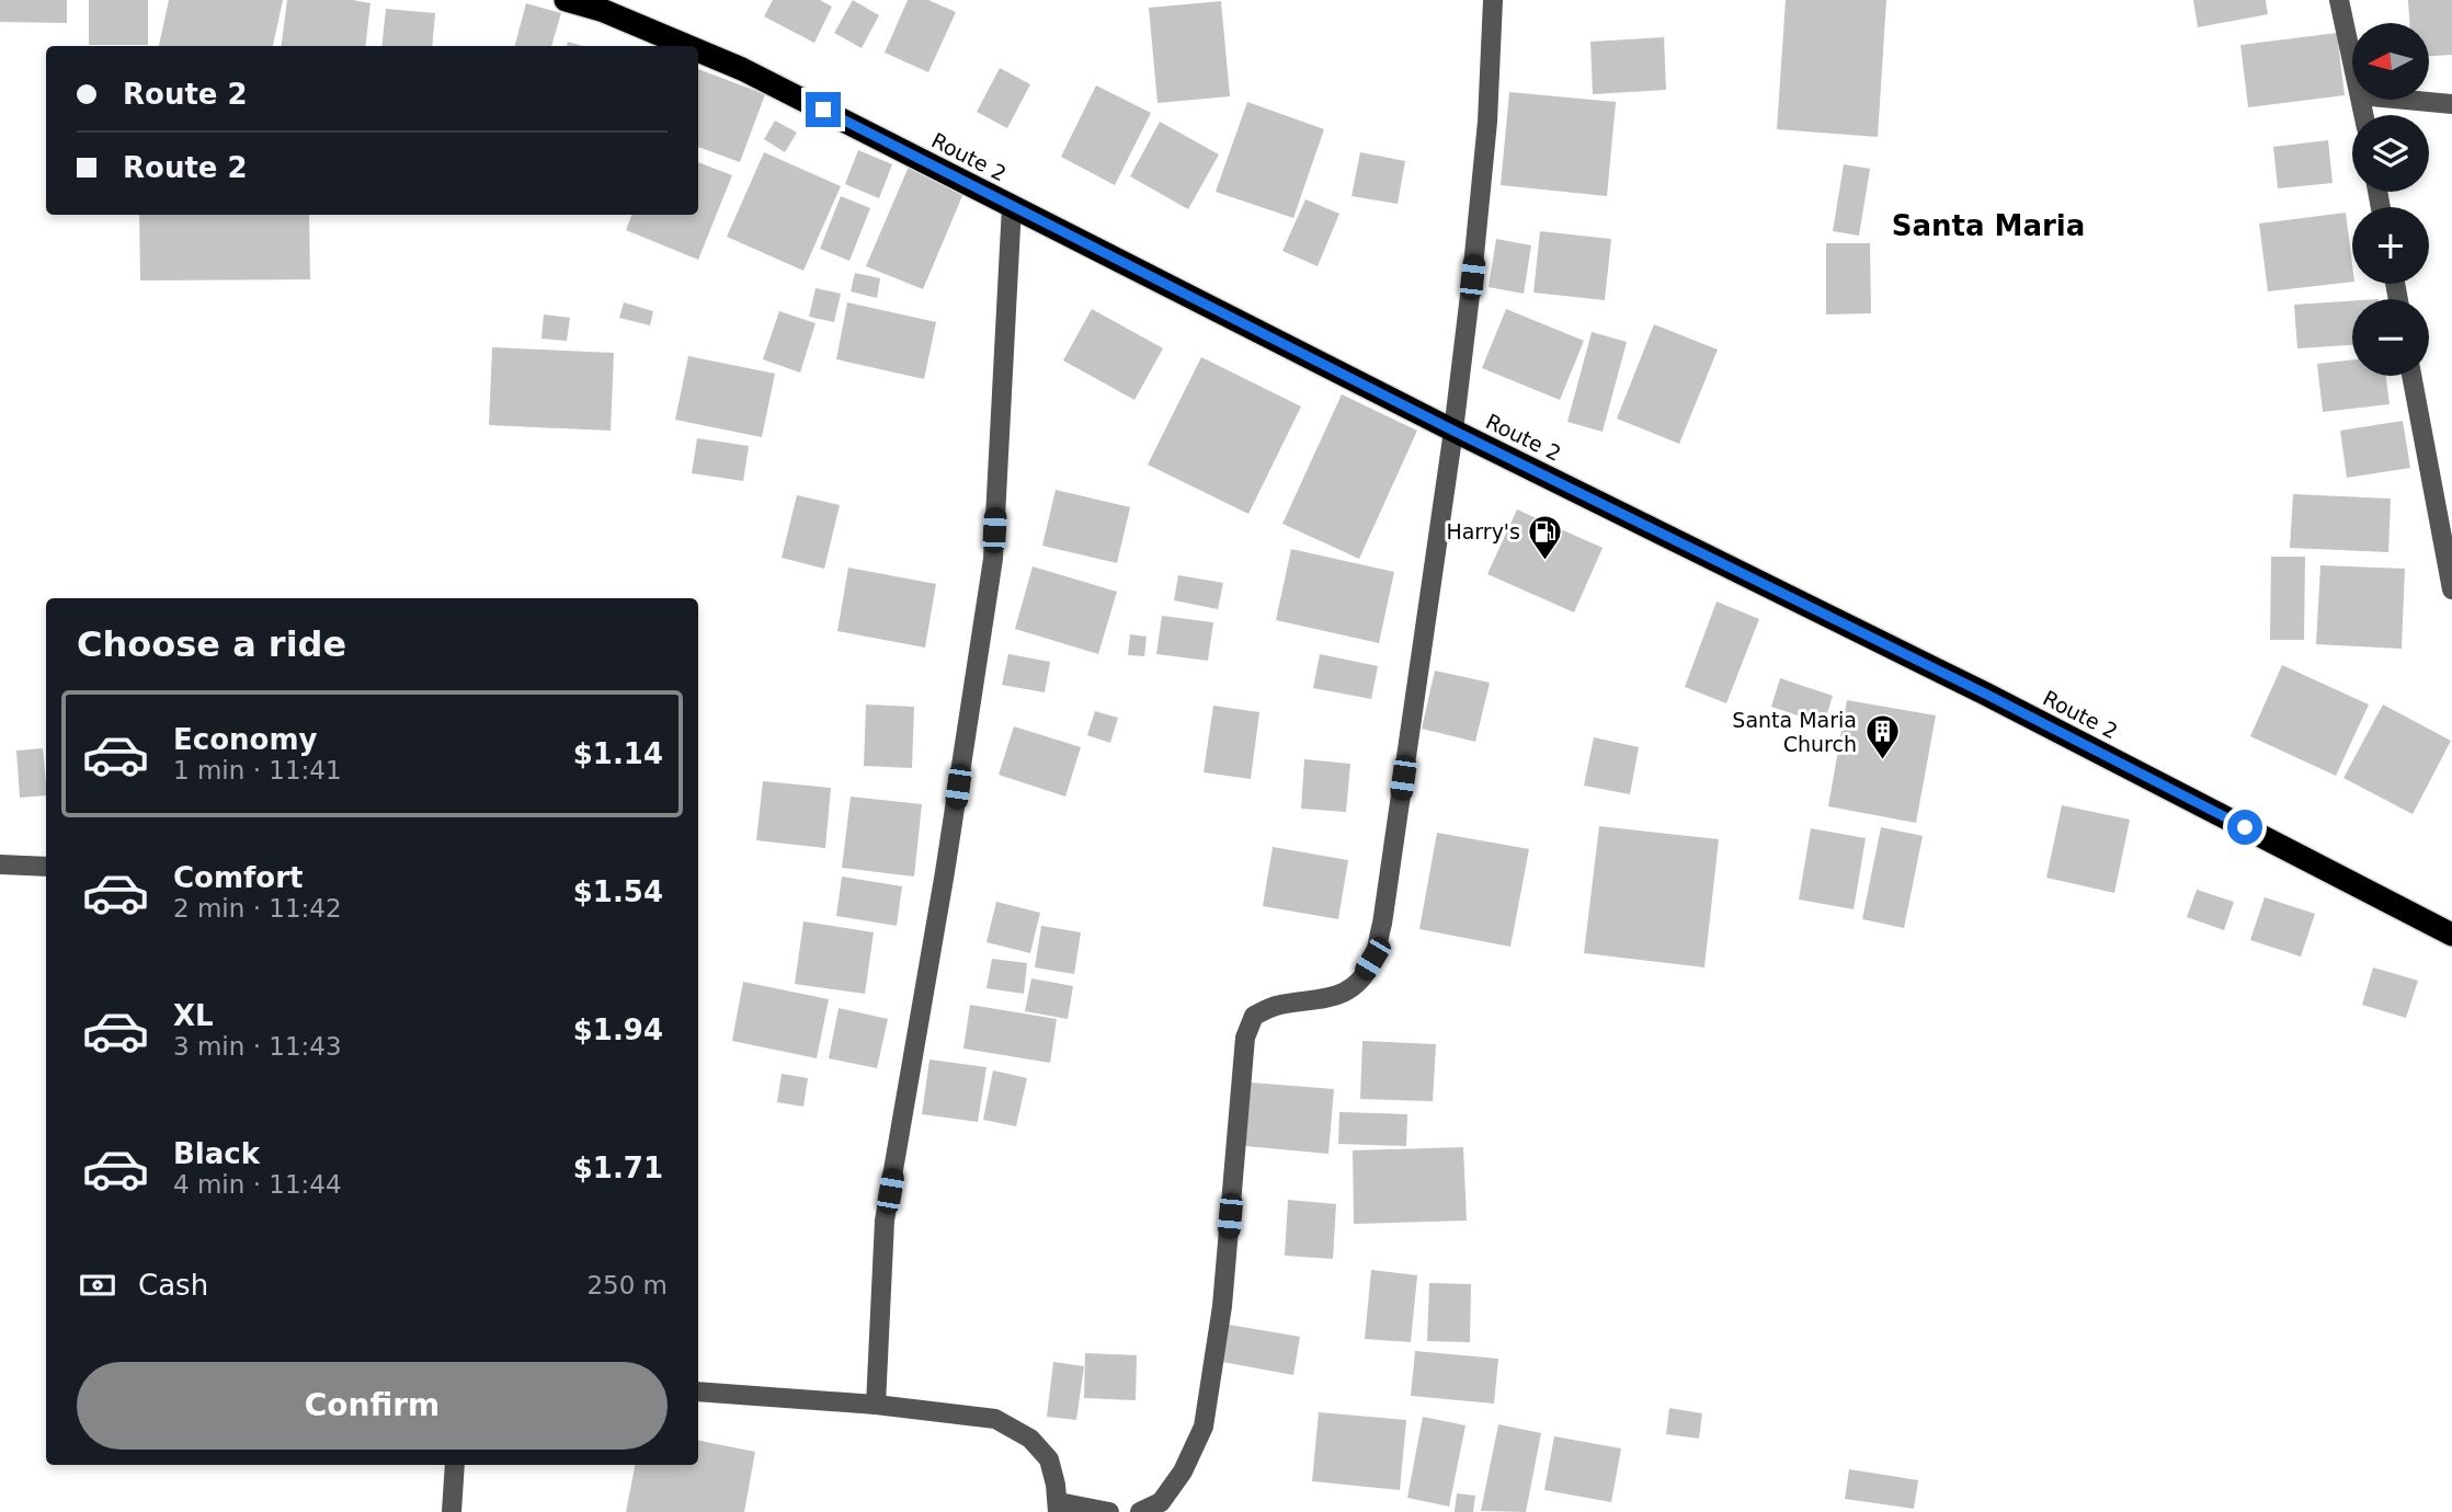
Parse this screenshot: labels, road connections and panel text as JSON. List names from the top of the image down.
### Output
{
  "streets": {
    "highway": ["Route 2"]
  },
  "districts": ["Santa Maria"],
  "places": {
    "fuel station": ["Harry's"],
    "building": ["Santa Maria Church"]
  },
  "north": "left",
  "page": {
    "map_buttons": ["+", "−"],
    "banner": ["Route 2", "Route 2"],
    "heading": "Choose a ride",
    "list": [
      {
        "name": "Economy",
        "note": "1 min · 11:41",
        "value": "$1.14"
      },
      {
        "name": "Comfort",
        "note": "2 min · 11:42",
        "value": "$1.54"
      },
      {
        "name": "XL",
        "note": "3 min · 11:43",
        "value": "$1.94"
      },
      {
        "name": "Black",
        "note": "4 min · 11:44",
        "value": "$1.71"
      }
    ],
    "pay": ["Cash", "250 m"],
    "buttons": "Confirm"
  }
}
